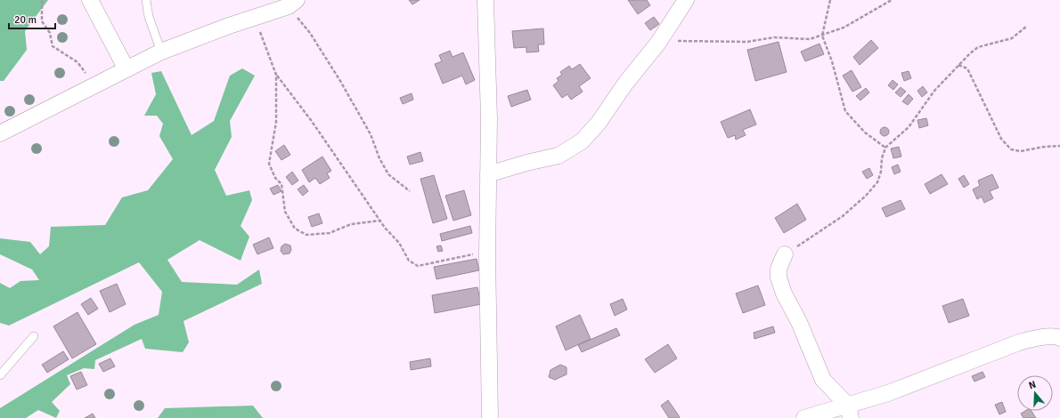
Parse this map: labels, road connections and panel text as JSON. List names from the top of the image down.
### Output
{
  "scale_bar": "20 m",
  "north": "top"
}
